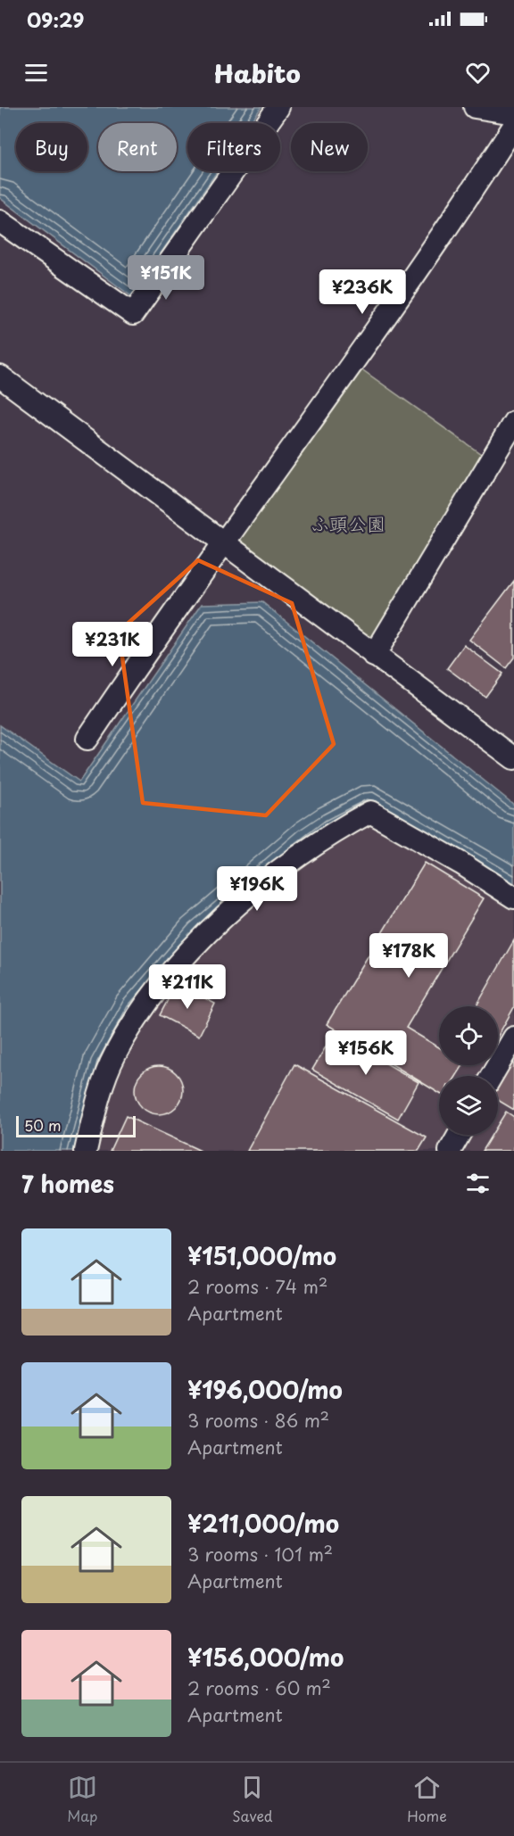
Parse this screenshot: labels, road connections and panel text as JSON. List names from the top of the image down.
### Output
{
  "parks": ["ふ頭公園"],
  "scale_bar": "50 m",
  "page": {
    "status": "09:29",
    "header": "Habito",
    "chip": [
      "Buy",
      "Rent",
      "Filters",
      "New"
    ],
    "price": [
      "¥151K",
      "¥236K",
      "¥231K",
      "¥196K",
      "¥178K",
      "¥211K",
      "¥156K"
    ],
    "scale": "50 m",
    "heading": "7 homes",
    "list": [
      {
        "name": "¥151,000/mo",
        "note": "2 rooms · 74 m² · Apartment"
      },
      {
        "name": "¥196,000/mo",
        "note": "3 rooms · 86 m² · Apartment"
      },
      {
        "name": "¥211,000/mo",
        "note": "3 rooms · 101 m² · Apartment"
      },
      {
        "name": "¥156,000/mo",
        "note": "2 rooms · 60 m² · Apartment"
      }
    ],
    "tabs": ["Map", "Saved", "Home"]
  }
}
